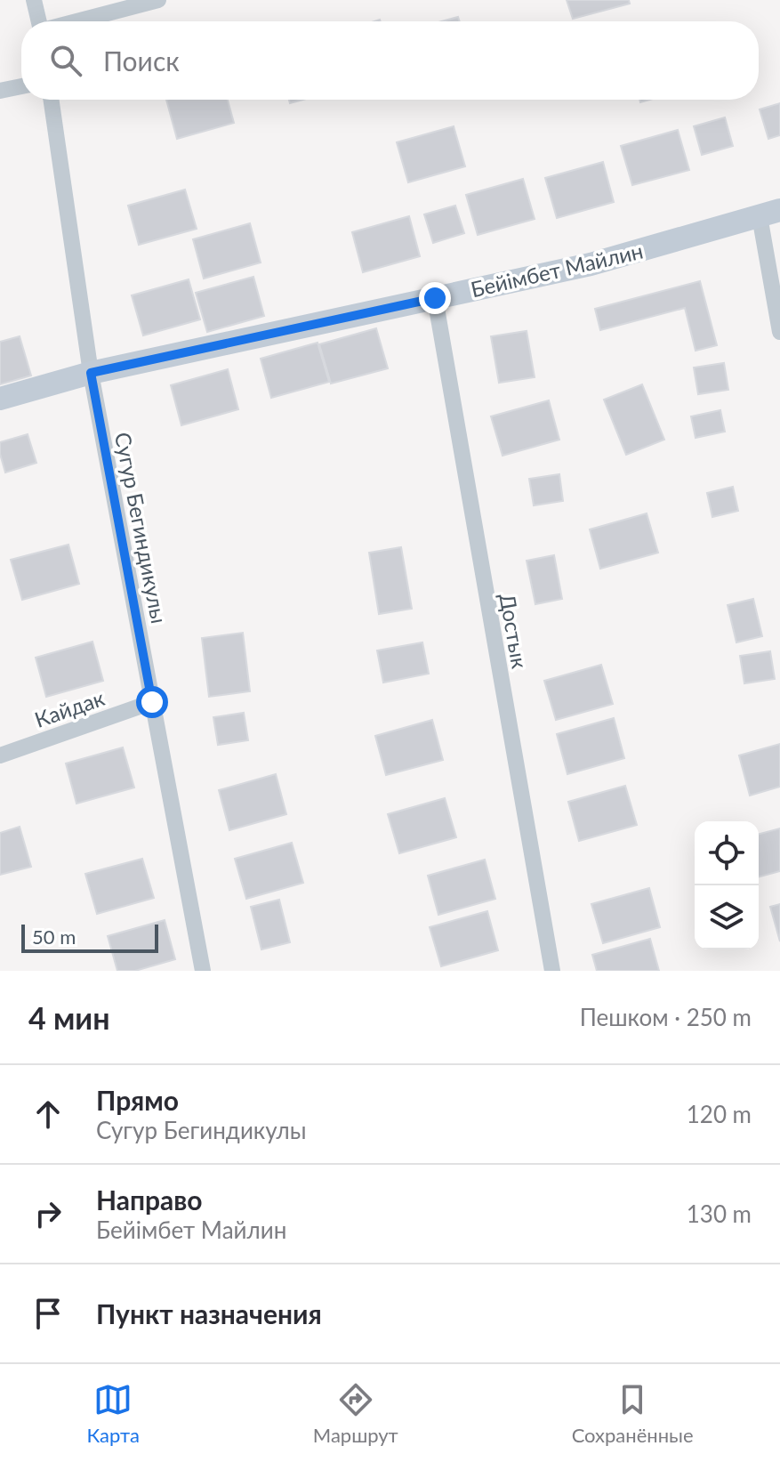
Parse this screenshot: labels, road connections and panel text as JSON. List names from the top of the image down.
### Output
{
  "streets": {
    "street": [
      "Бейімбет Майлин",
      "Сугур Бегиндикулы",
      "Достык",
      "Кайдак"
    ]
  },
  "crossings": [
    ["Бейімбет Майлин", "Сугур Бегиндикулы"],
    ["Бейімбет Майлин", "Достык"],
    ["Сугур Бегиндикулы", "Кайдак"]
  ],
  "scale_bar": "50 m",
  "page": {
    "search": "Поиск",
    "scale": "50 m",
    "heading": ["4 мин", "Пешком · 250 m"],
    "list": [
      ["Прямо", "Сугур Бегиндикулы", "120 m"],
      ["Направо", "Бейімбет Майлин", "130 m"],
      "Пункт назначения"
    ],
    "nav": ["Карта", "Маршрут", "Сохранённые"]
  }
}
